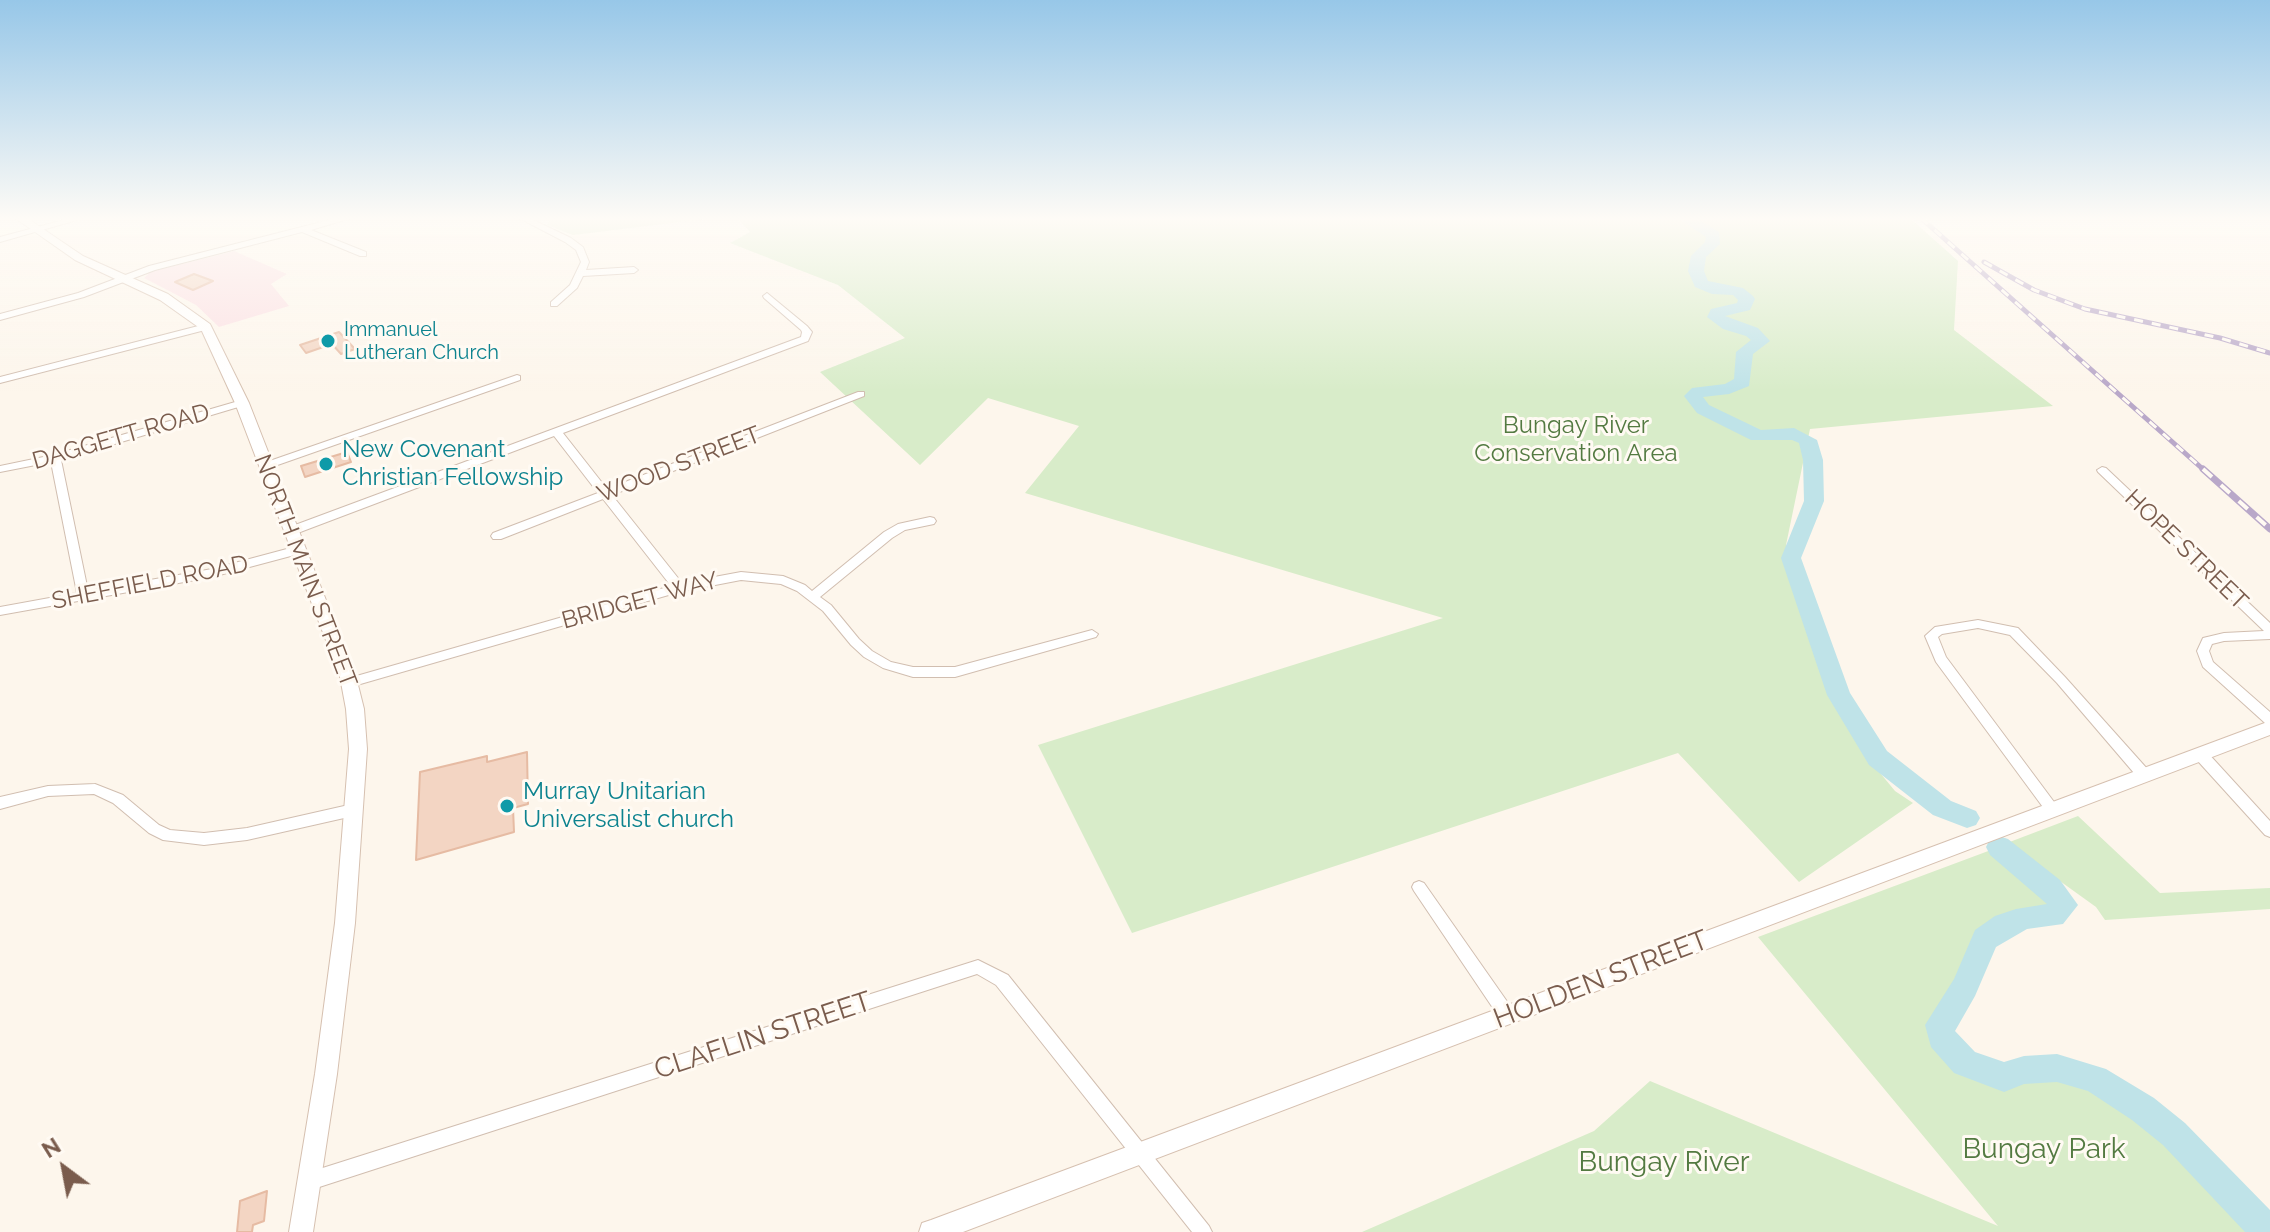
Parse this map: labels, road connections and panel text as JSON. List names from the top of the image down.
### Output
{
  "streets": {
    "main road": ["NORTH MAIN STREET", "HOLDEN STREET"],
    "street": [
      "DAGGETT ROAD",
      "WOOD STREET",
      "HOPE STREET",
      "SHEFFIELD ROAD",
      "BRIDGET WAY",
      "CLAFLIN STREET"
    ]
  },
  "crossings": [
    ["DAGGETT ROAD", "NORTH MAIN STREET"],
    ["NORTH MAIN STREET", "SHEFFIELD ROAD"],
    ["NORTH MAIN STREET", "BRIDGET WAY"],
    ["NORTH MAIN STREET", "CLAFLIN STREET"],
    ["HOLDEN STREET", "CLAFLIN STREET"]
  ],
  "parks": ["Bungay River Conservation Area", "Bungay Park", "Bungay River"],
  "places": ["Immanuel Lutheran Church", "New Covenant Christian Fellowship", "Murray Unitarian Universalist church"],
  "north": "top left"
}
